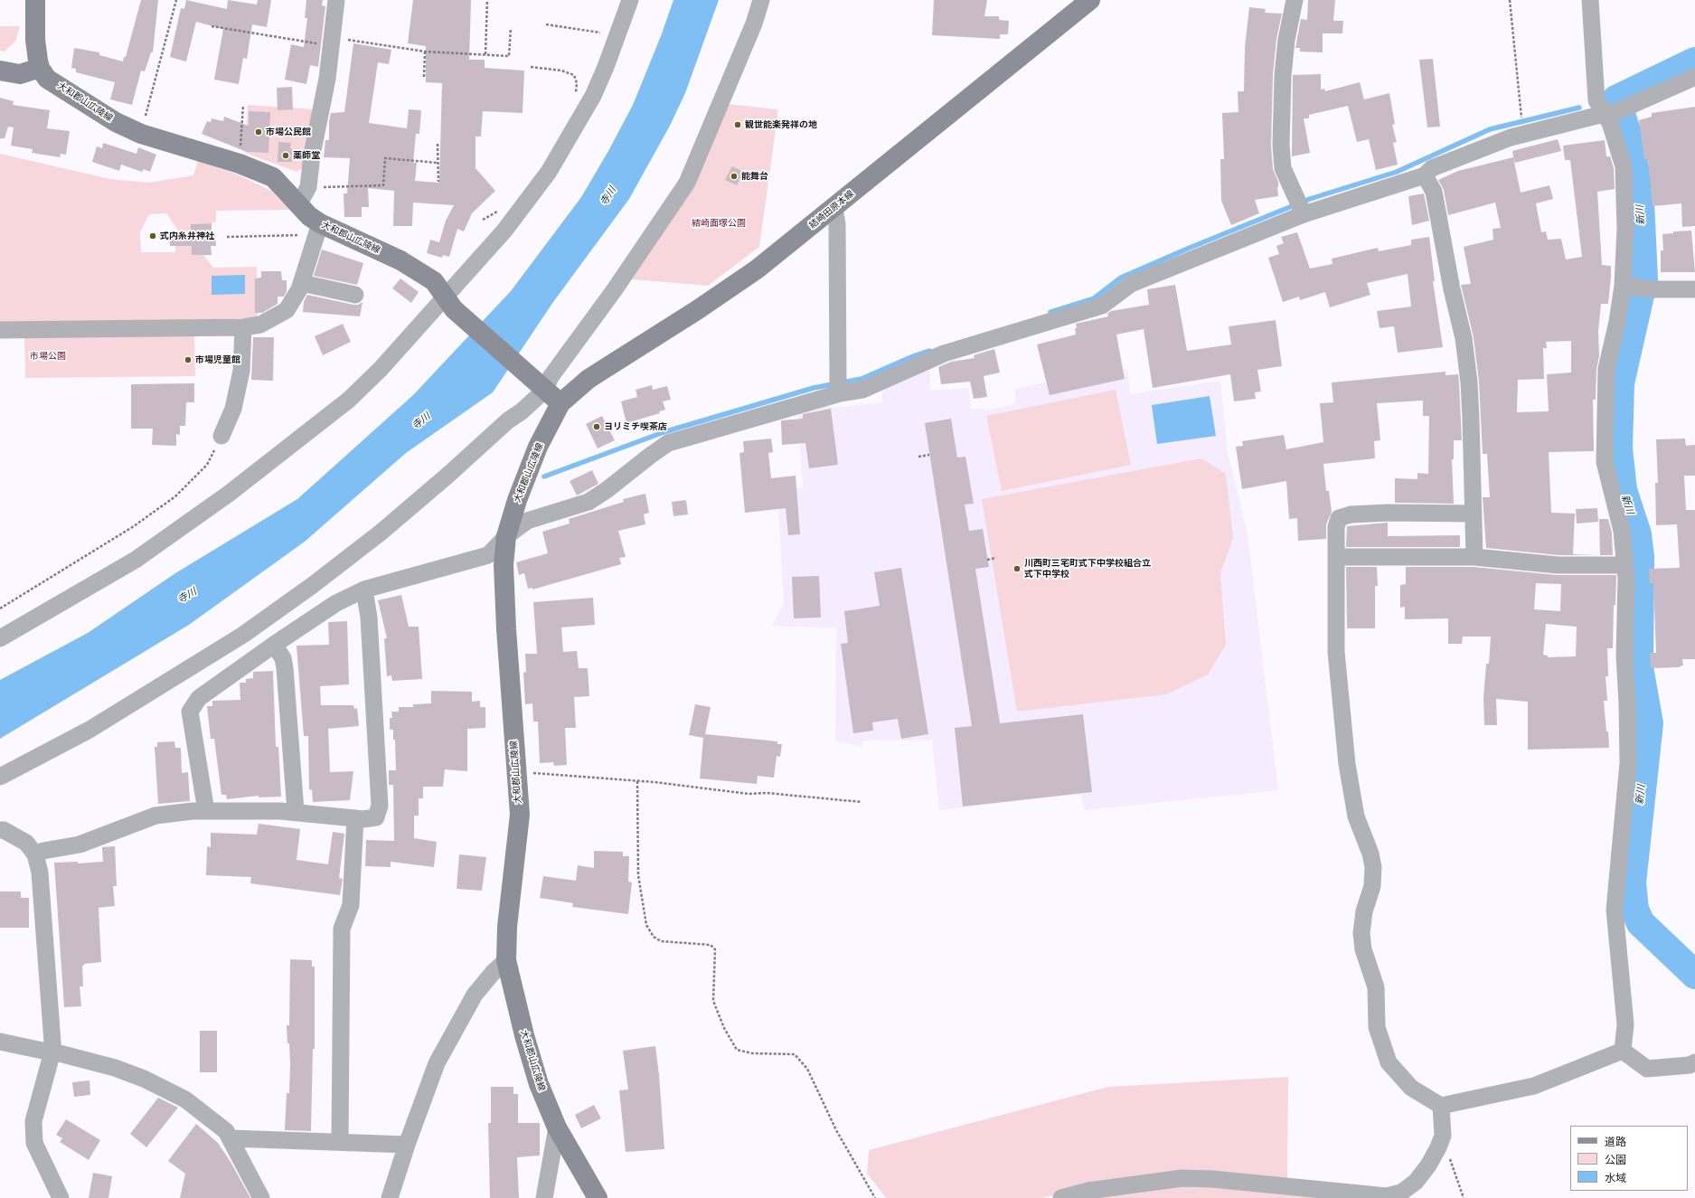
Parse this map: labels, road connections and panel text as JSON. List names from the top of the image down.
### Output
{
  "streets": {
    "main road": ["大和郡山広陵線", "結崎田原本線"]
  },
  "crossings": [
    ["大和郡山広陵線", "結崎田原本線"]
  ],
  "water": ["寺川", "新川"],
  "parks": ["結崎面塚公園", "市場公園"],
  "places": [
    "観世能楽発祥の地",
    "市場公民館",
    "薬師堂",
    "能舞台",
    "式内糸井神社",
    "市場児童館",
    "ヨリミチ喫茶店",
    "川西町三宅町式下中学校組合立 式下中学校"
  ],
  "legend": ["道路", "公園", "水域"]
}
